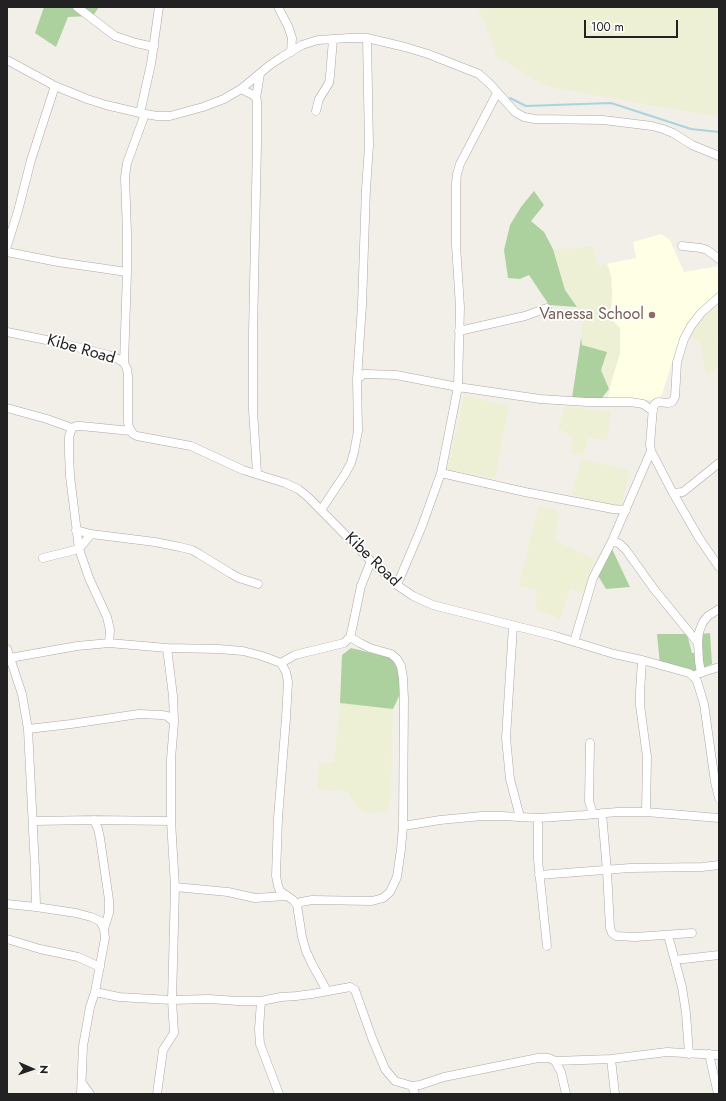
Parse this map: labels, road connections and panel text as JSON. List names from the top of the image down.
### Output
{
  "streets": {
    "street": ["Kibe Road"]
  },
  "places": ["Vanessa School"],
  "scale_bar": "100 m",
  "north": "right"
}
